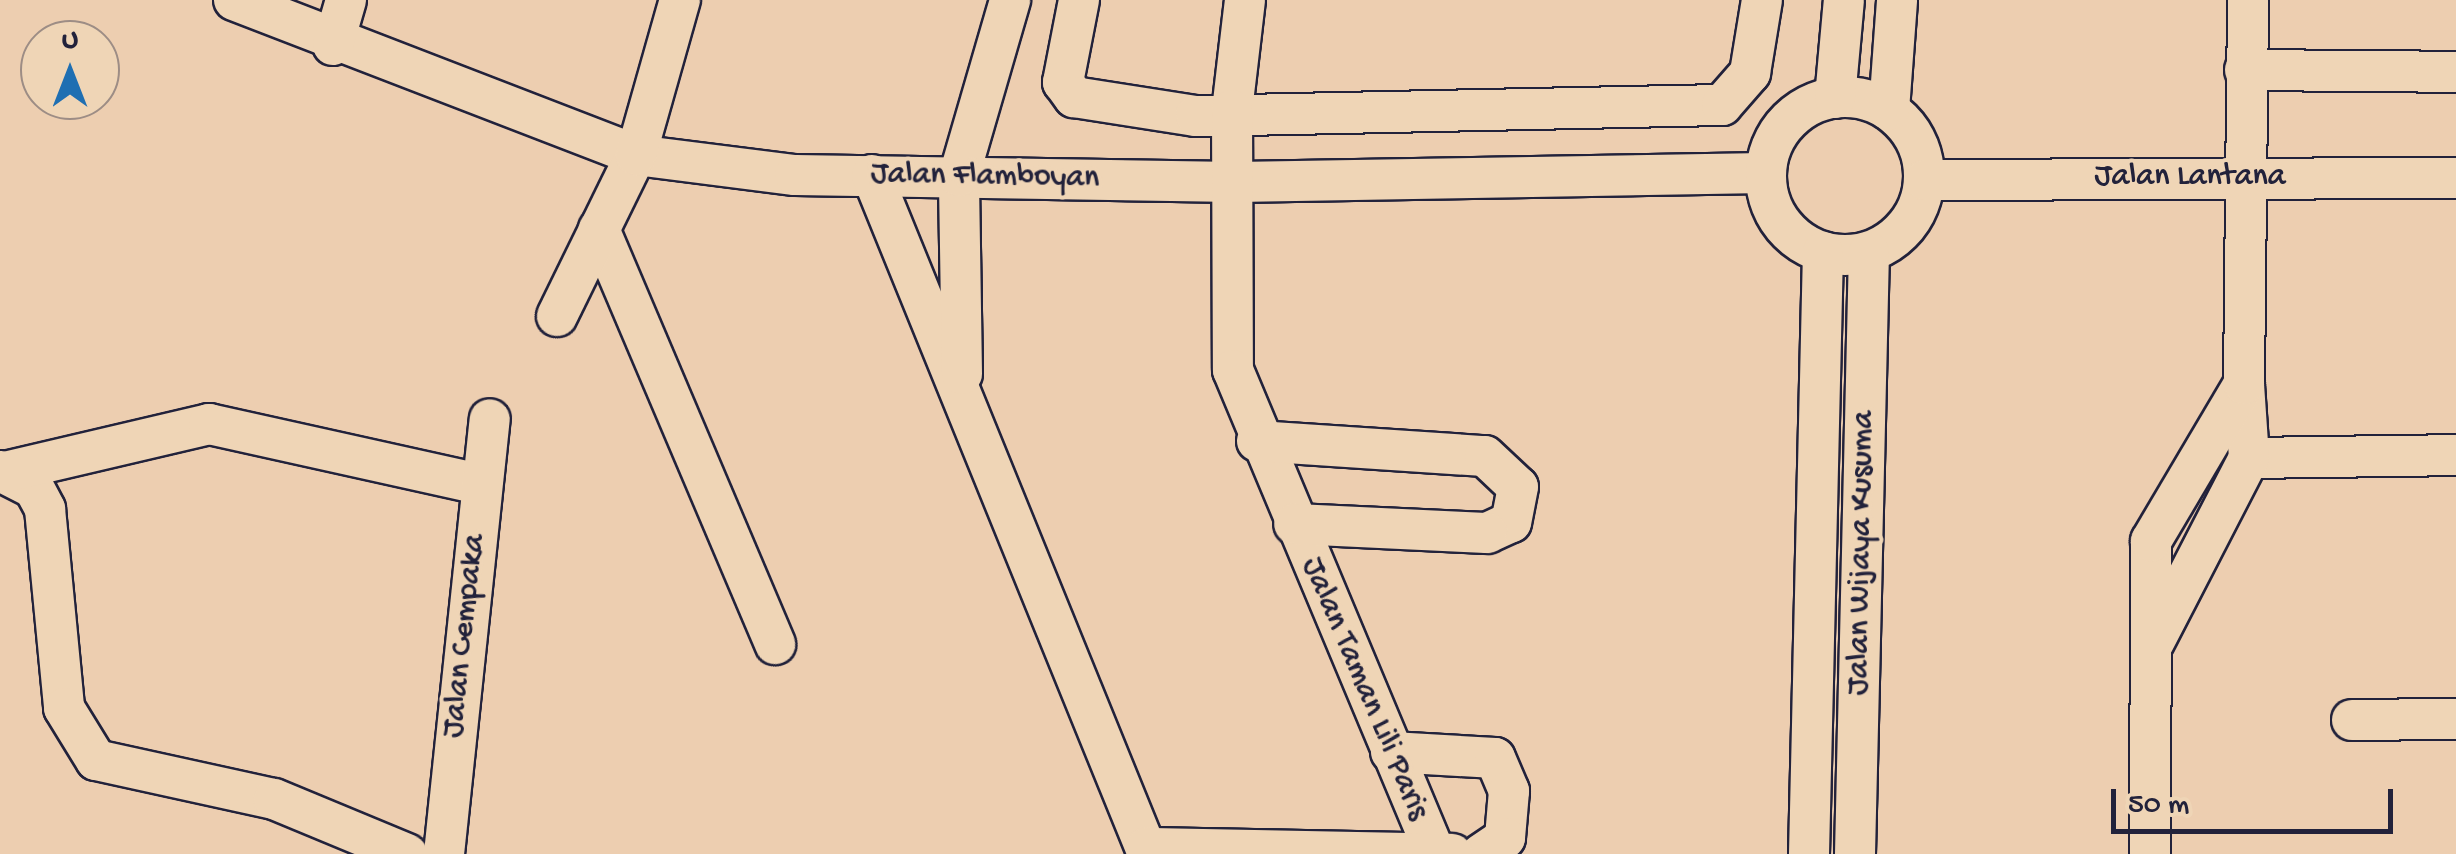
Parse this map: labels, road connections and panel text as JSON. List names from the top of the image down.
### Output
{
  "streets": {
    "street": [
      "Jalan Flamboyan",
      "Jalan Lantana",
      "Jalan Wijaya Kusuma",
      "Jalan Cempaka",
      "Jalan Taman Lili Paris"
    ]
  },
  "crossings": [
    ["Jalan Flamboyan", "Jalan Lantana"],
    ["Jalan Flamboyan", "Jalan Wijaya Kusuma"],
    ["Jalan Flamboyan", "Jalan Taman Lili Paris"],
    ["Jalan Lantana", "Jalan Wijaya Kusuma"]
  ],
  "scale_bar": "50 m",
  "north": "top"
}
